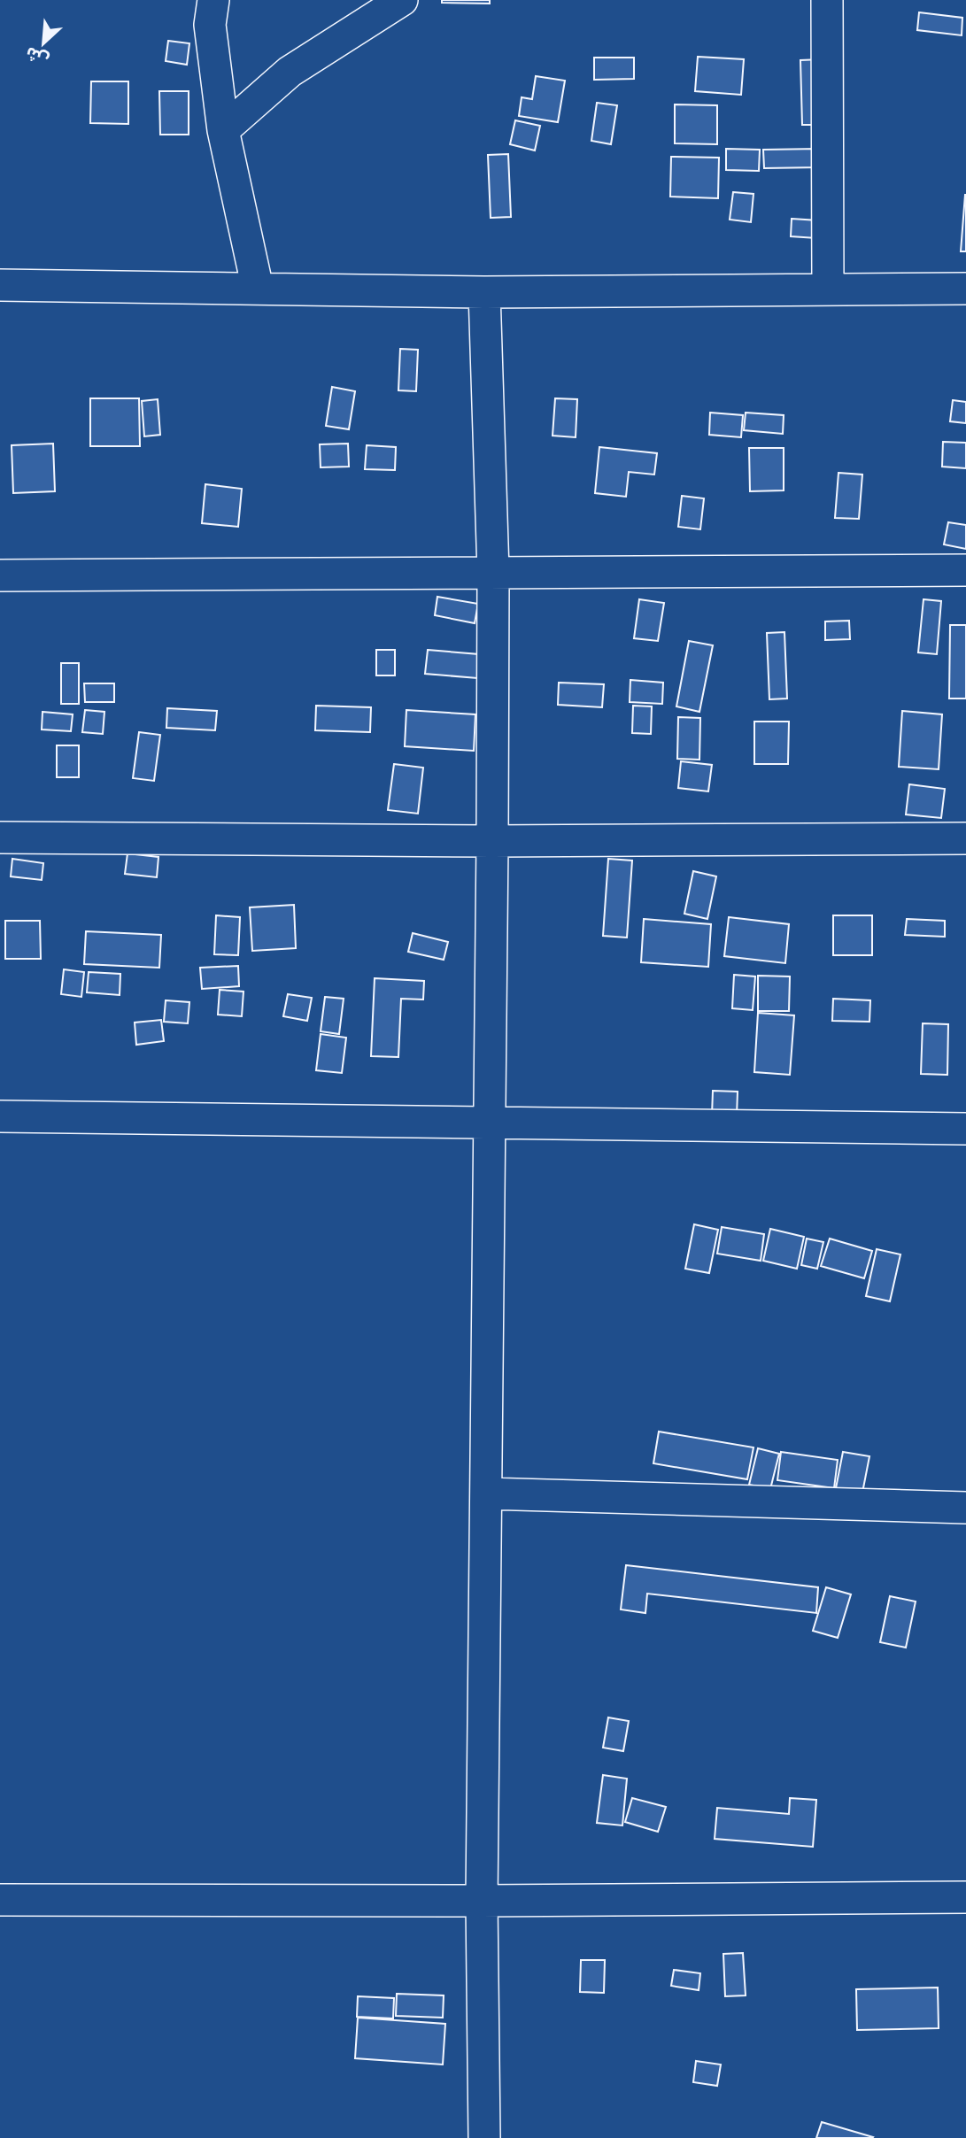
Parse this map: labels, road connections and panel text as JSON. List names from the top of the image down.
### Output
{
  "north": "bottom left"
}
